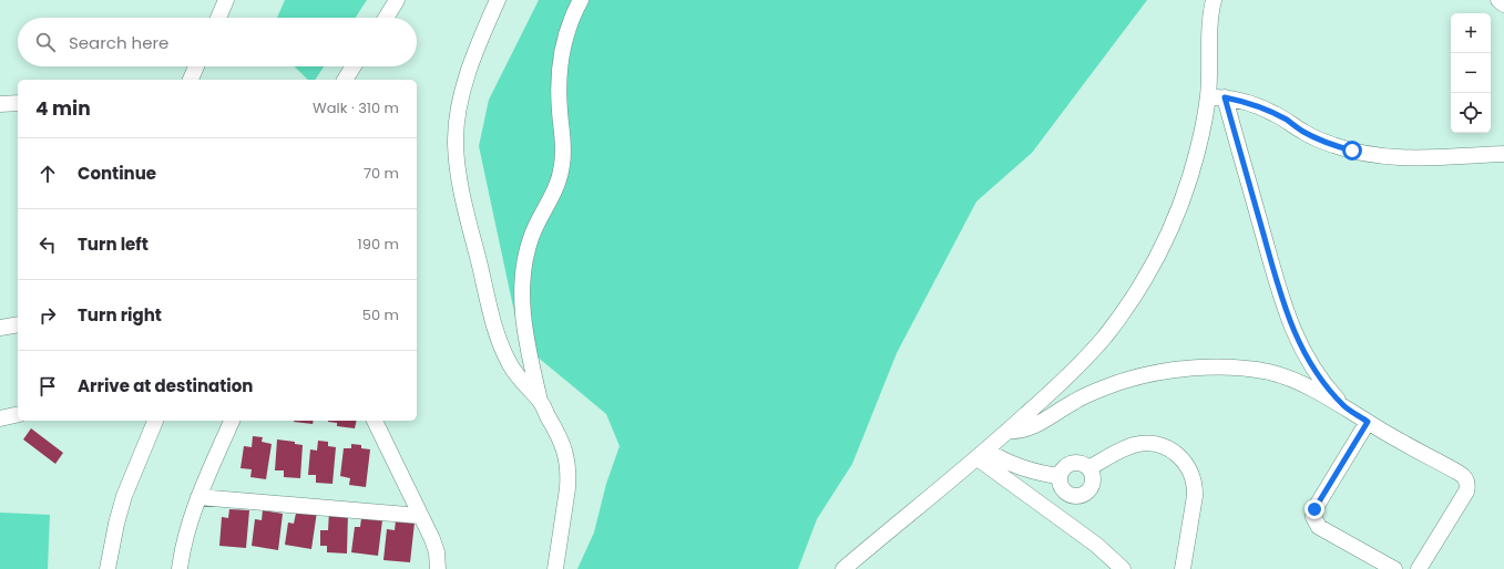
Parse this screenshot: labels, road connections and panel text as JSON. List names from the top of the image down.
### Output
{
  "page": {
    "map_buttons": ["+", "−"],
    "search": "Search here",
    "heading": ["4 min", "Walk · 310 m"],
    "list": [
      ["Continue", "70 m"],
      ["Turn left", "190 m"],
      ["Turn right", "50 m"],
      "Arrive at destination"
    ]
  }
}
